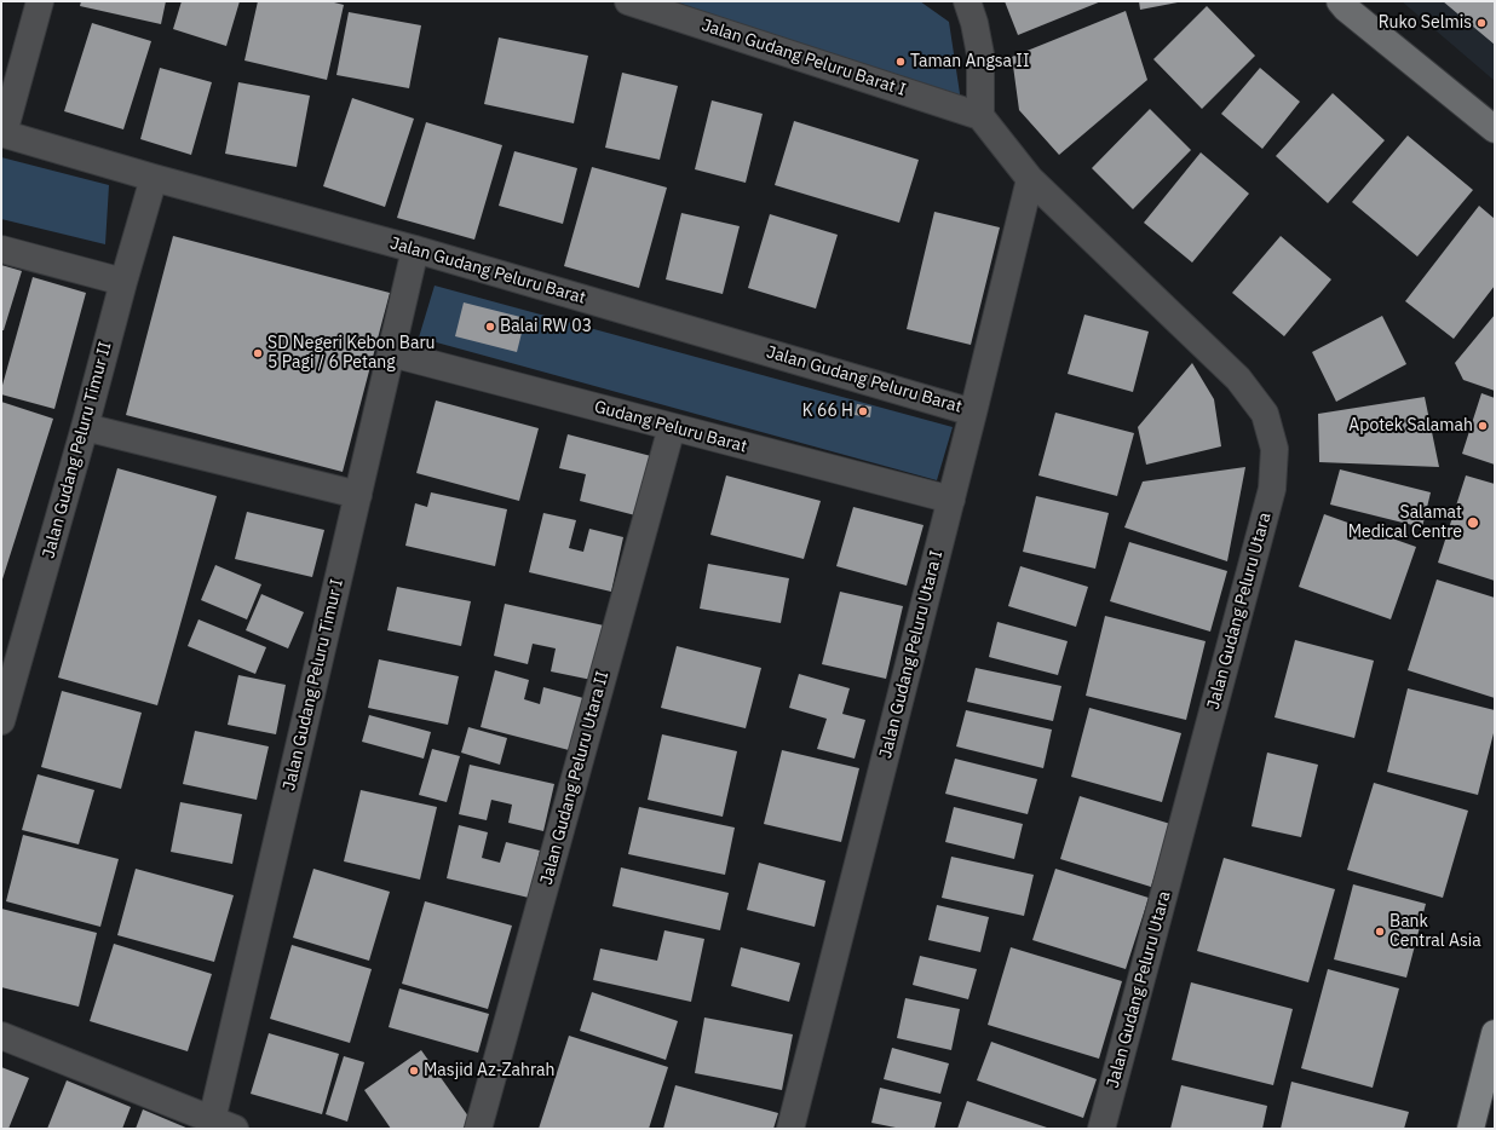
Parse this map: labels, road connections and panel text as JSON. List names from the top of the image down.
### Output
{
  "streets": {
    "street": [
      "Jalan Gudang Peluru Barat I",
      "Jalan Gudang Peluru Barat",
      "Gudang Peluru Barat",
      "Jalan Gudang Peluru Timur II",
      "Jalan Gudang Peluru Utara",
      "Jalan Gudang Peluru Utara I",
      "Jalan Gudang Peluru Timur I",
      "Jalan Gudang Peluru Utara II"
    ]
  },
  "crossings": [
    ["Jalan Gudang Peluru Barat", "Jalan Gudang Peluru Timur II"],
    ["Jalan Gudang Peluru Barat", "Jalan Gudang Peluru Utara I"],
    ["Jalan Gudang Peluru Barat", "Jalan Gudang Peluru Timur I"],
    ["Gudang Peluru Barat", "Jalan Gudang Peluru Utara I"],
    ["Gudang Peluru Barat", "Jalan Gudang Peluru Timur I"],
    ["Gudang Peluru Barat", "Jalan Gudang Peluru Utara II"],
    ["Jalan Gudang Peluru Utara", "Jalan Gudang Peluru Utara I"]
  ],
  "places": [
    "Ruko Selmis",
    "Taman Angsa II",
    "Balai RW 03",
    "SD Negeri Kebon Baru 5 Pagi / 6 Petang",
    "K 66 H",
    "Apotek Salamah",
    "Salamat Medical Centre",
    "Bank Central Asia",
    "Masjid Az-Zahrah"
  ]
}
